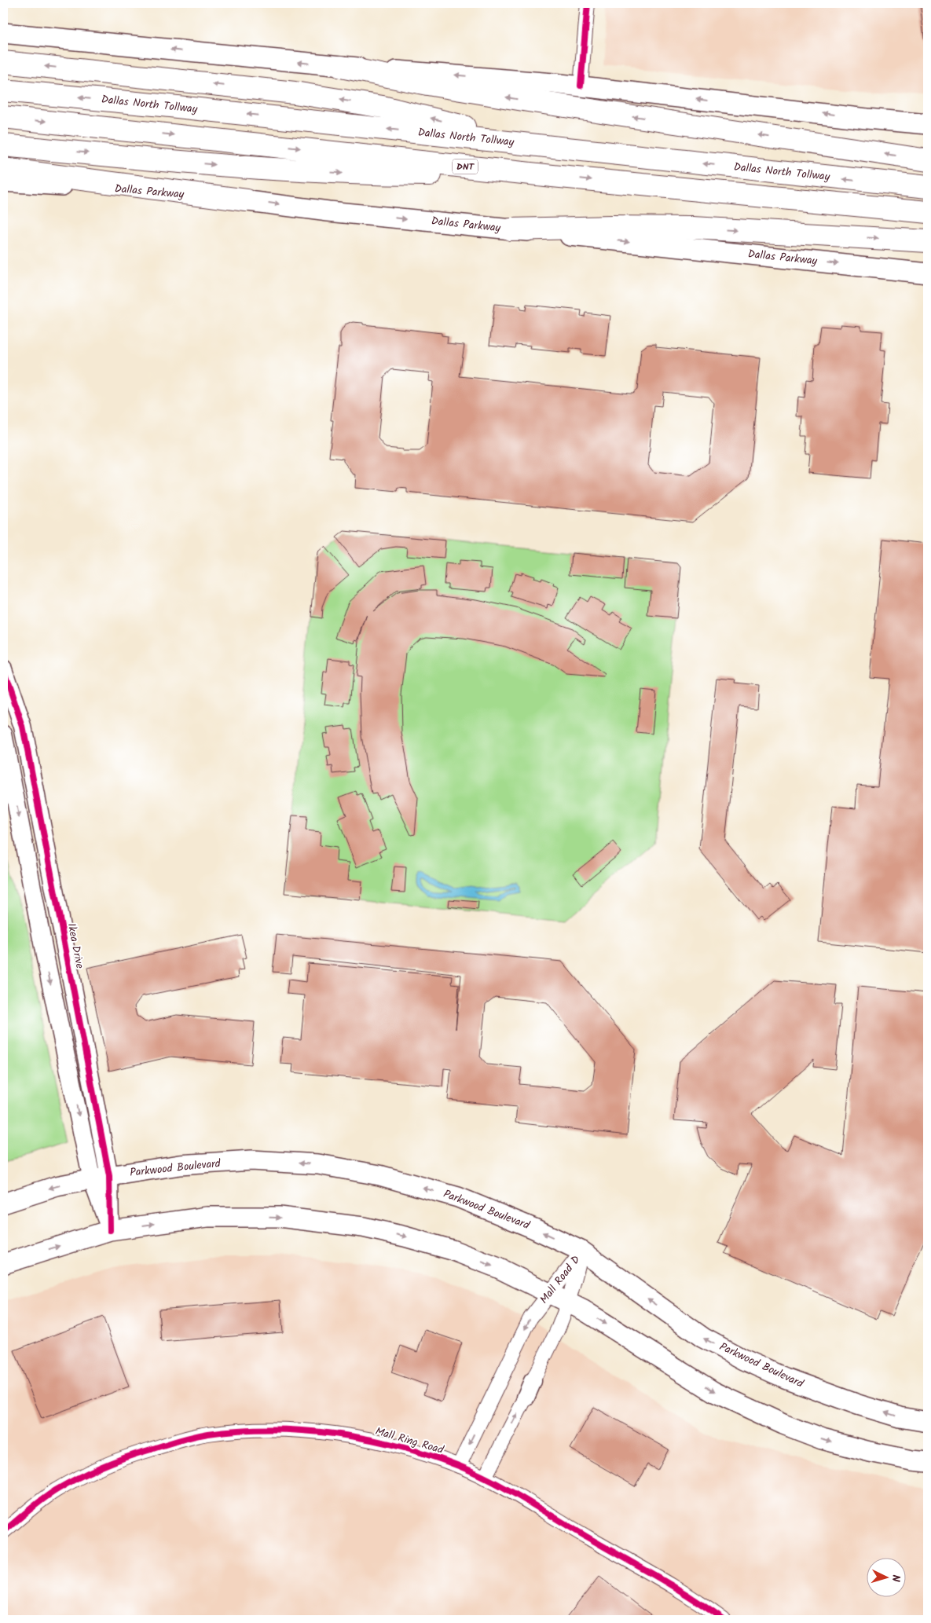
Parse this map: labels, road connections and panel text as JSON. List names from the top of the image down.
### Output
{
  "streets": {
    "highway": ["Dallas North Tollway", "DNT"],
    "main road": ["Dallas Parkway", "Parkwood Boulevard"],
    "street": ["Ikea Drive", "Mall Road D", "Mall Ring Road"]
  },
  "crossings": [
    ["Ikea Drive", "Parkwood Boulevard"],
    ["Parkwood Boulevard", "Mall Road D"],
    ["Mall Road D", "Mall Ring Road"]
  ],
  "north": "right"
}
